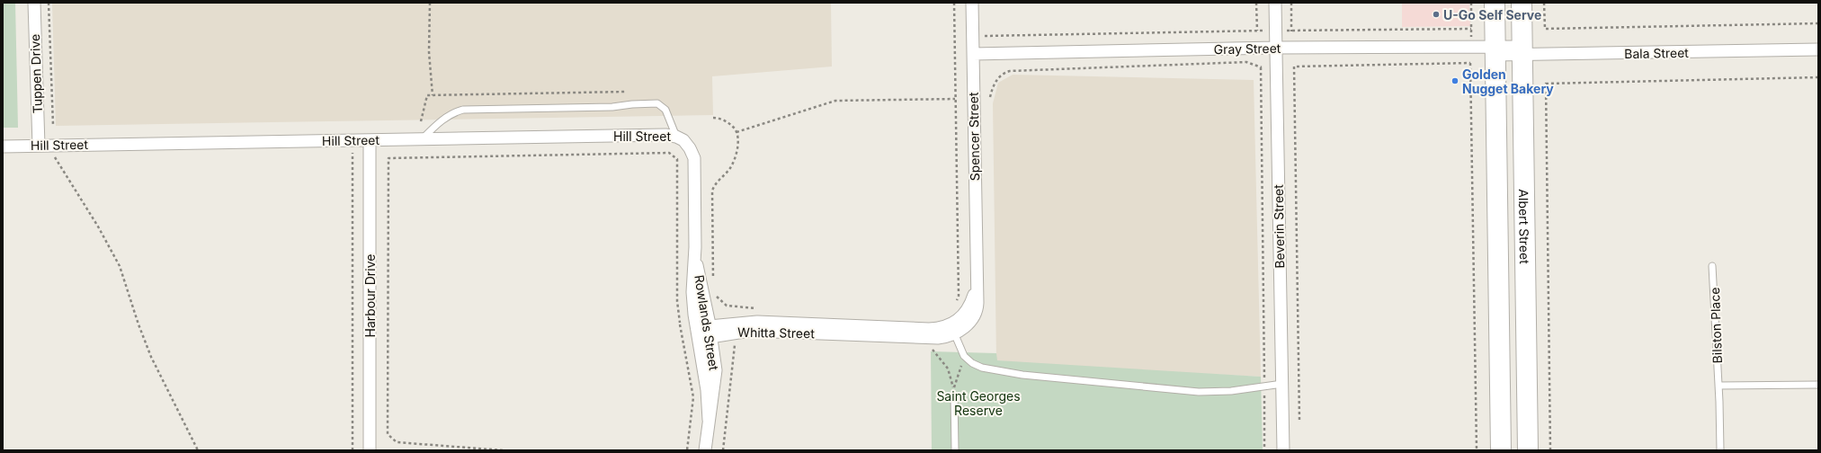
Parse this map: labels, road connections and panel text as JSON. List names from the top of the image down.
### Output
{
  "streets": {
    "highway": ["Albert Street"],
    "street": [
      "Gray Street",
      "Bala Street",
      "Tuppen Drive",
      "Hill Street",
      "Spencer Street",
      "Beverin Street",
      "Harbour Drive",
      "Rowlands Street",
      "Whitta Street"
    ],
    "lane": ["Bilston Place"]
  },
  "crossings": [
    ["Gray Street", "Bala Street"],
    ["Gray Street", "Spencer Street"],
    ["Gray Street", "Beverin Street"],
    ["Gray Street", "Albert Street"],
    ["Bala Street", "Albert Street"],
    ["Tuppen Drive", "Hill Street"],
    ["Hill Street", "Harbour Drive"],
    ["Hill Street", "Rowlands Street"],
    ["Spencer Street", "Whitta Street"],
    ["Rowlands Street", "Whitta Street"]
  ],
  "parks": ["Saint Georges Reserve"],
  "places": ["U-Go Self Serve", "Golden Nugget Bakery"]
}
